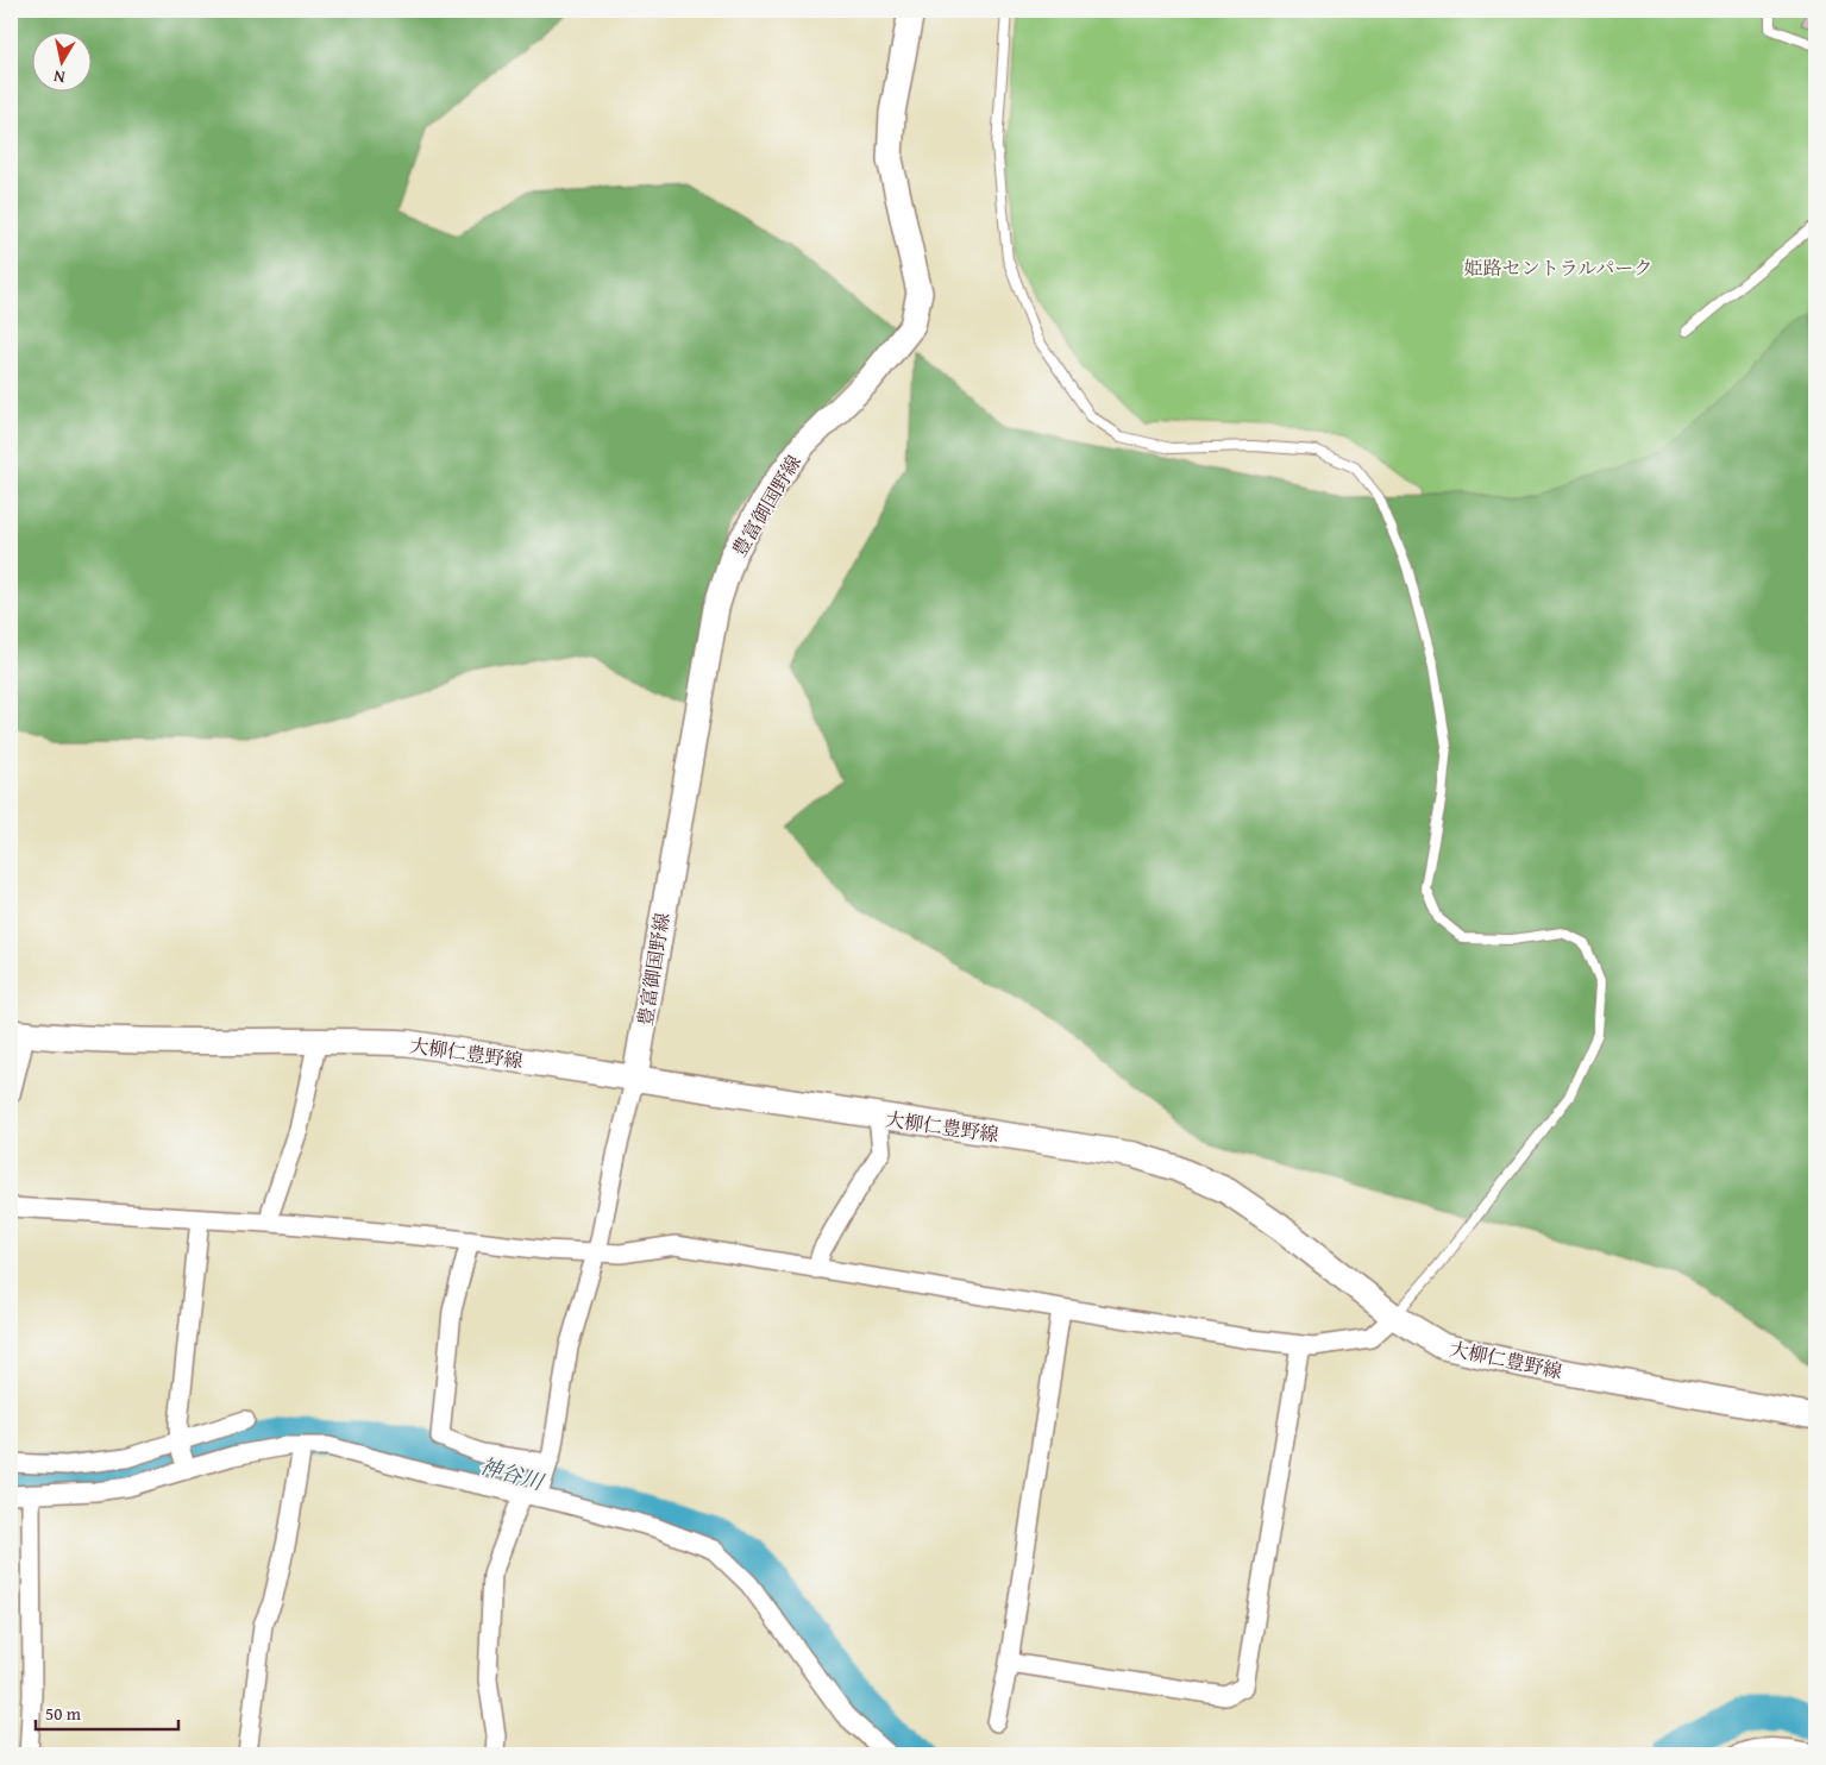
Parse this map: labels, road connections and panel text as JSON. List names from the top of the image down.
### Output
{
  "streets": {
    "main road": ["豊富御国野線", "大柳仁豊野線"]
  },
  "crossings": [
    ["豊富御国野線", "大柳仁豊野線"]
  ],
  "water": ["神谷川"],
  "parks": ["姫路セントラルパーク"],
  "scale_bar": "50 m",
  "north": "bottom"
}
